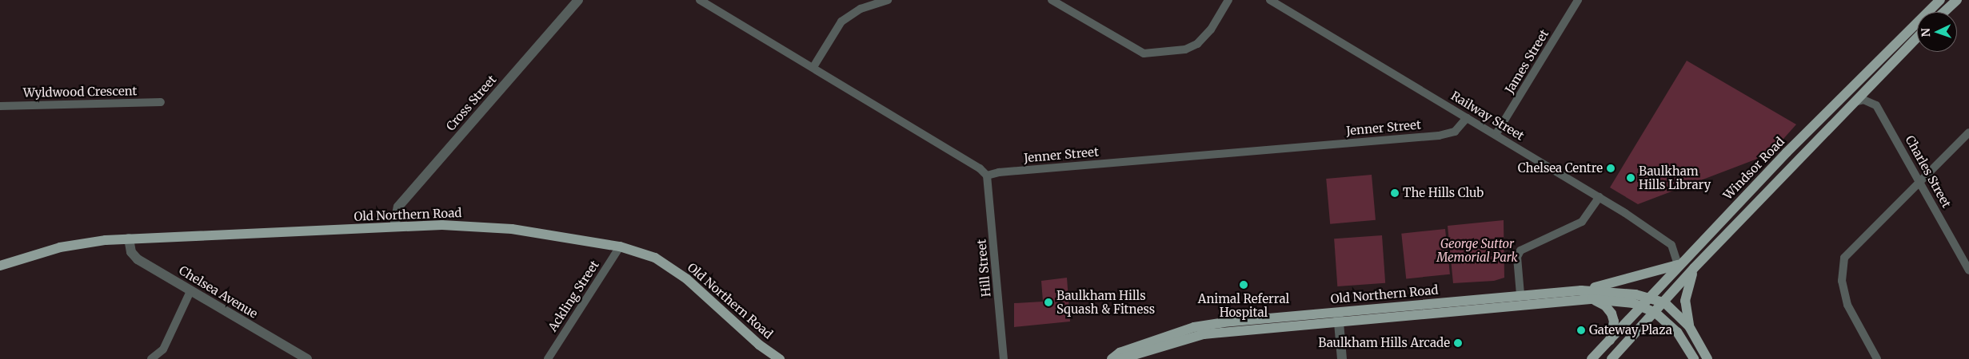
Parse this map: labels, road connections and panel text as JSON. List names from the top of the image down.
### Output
{
  "streets": {
    "main road": ["Windsor Road", "Old Northern Road"],
    "street": [
      "James Street",
      "Wyldwood Crescent",
      "Cross Street",
      "Railway Street",
      "Jenner Street",
      "Charles Street",
      "Hill Street",
      "Chelsea Avenue",
      "Ackling Street"
    ]
  },
  "crossings": [
    ["James Street", "Railway Street"],
    ["Cross Street", "Old Northern Road"],
    ["Railway Street", "Jenner Street"],
    ["Railway Street", "Windsor Road"],
    ["Jenner Street", "Hill Street"],
    ["Windsor Road", "Old Northern Road"],
    ["Old Northern Road", "Chelsea Avenue"],
    ["Old Northern Road", "Ackling Street"]
  ],
  "parks": ["George Suttor Memorial Park"],
  "places": [
    "Chelsea Centre",
    "Baulkham Hills Library",
    "The Hills Club",
    "Animal Referral Hospital",
    "Baulkham Hills Squash & Fitness",
    "Gateway Plaza",
    "Baulkham Hills Arcade"
  ],
  "north": "left"
}
